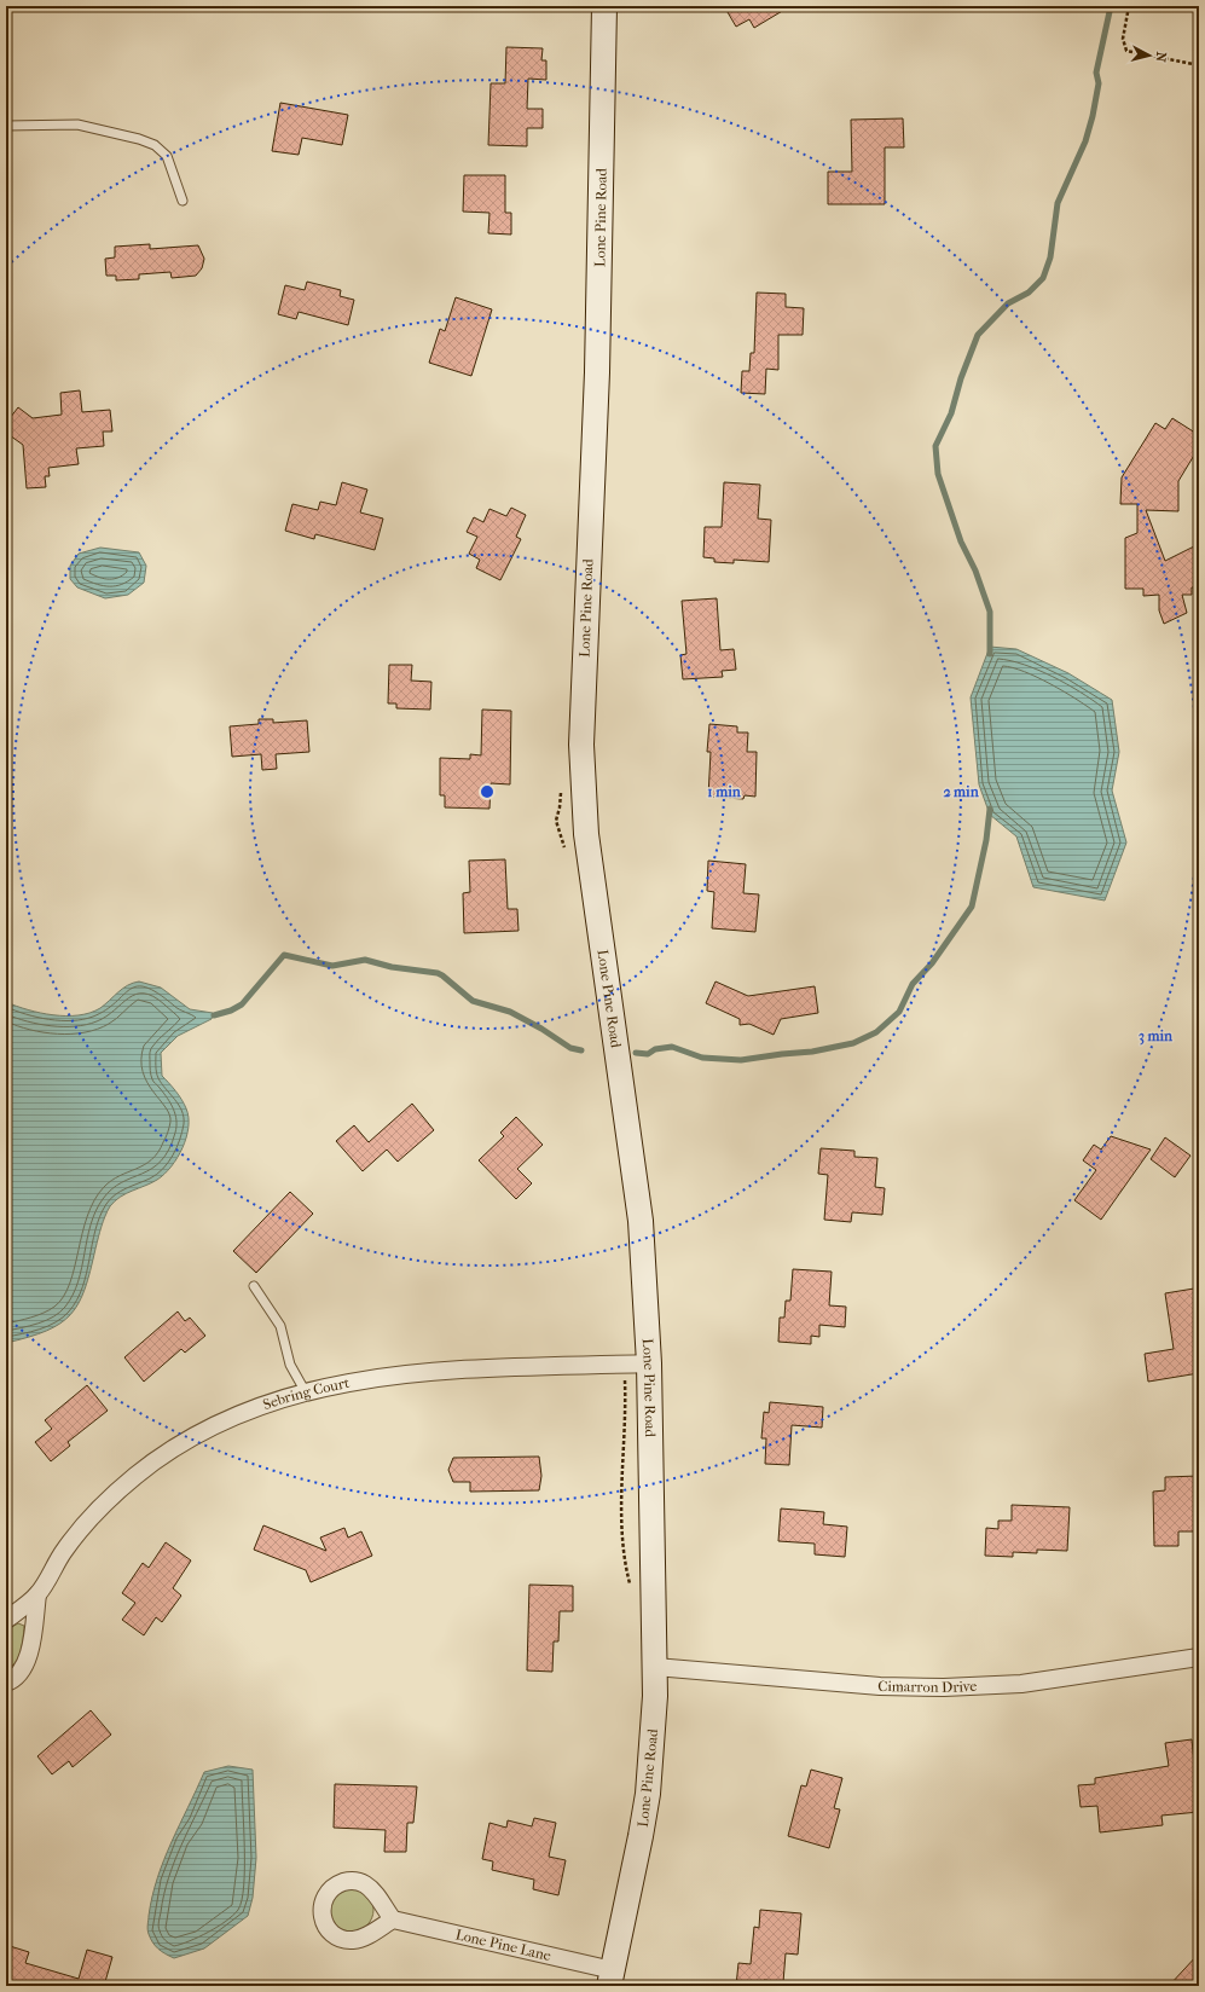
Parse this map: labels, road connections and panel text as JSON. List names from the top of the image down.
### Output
{
  "streets": {
    "street": [
      "Lone Pine Road",
      "Sebring Court",
      "Cimarron Drive",
      "Lone Pine Lane"
    ]
  },
  "crossings": [
    ["Lone Pine Road", "Sebring Court"],
    ["Lone Pine Road", "Cimarron Drive"],
    ["Lone Pine Road", "Lone Pine Lane"]
  ],
  "north": "right",
  "rings": ["1 min", "2 min", "3 min"]
}
